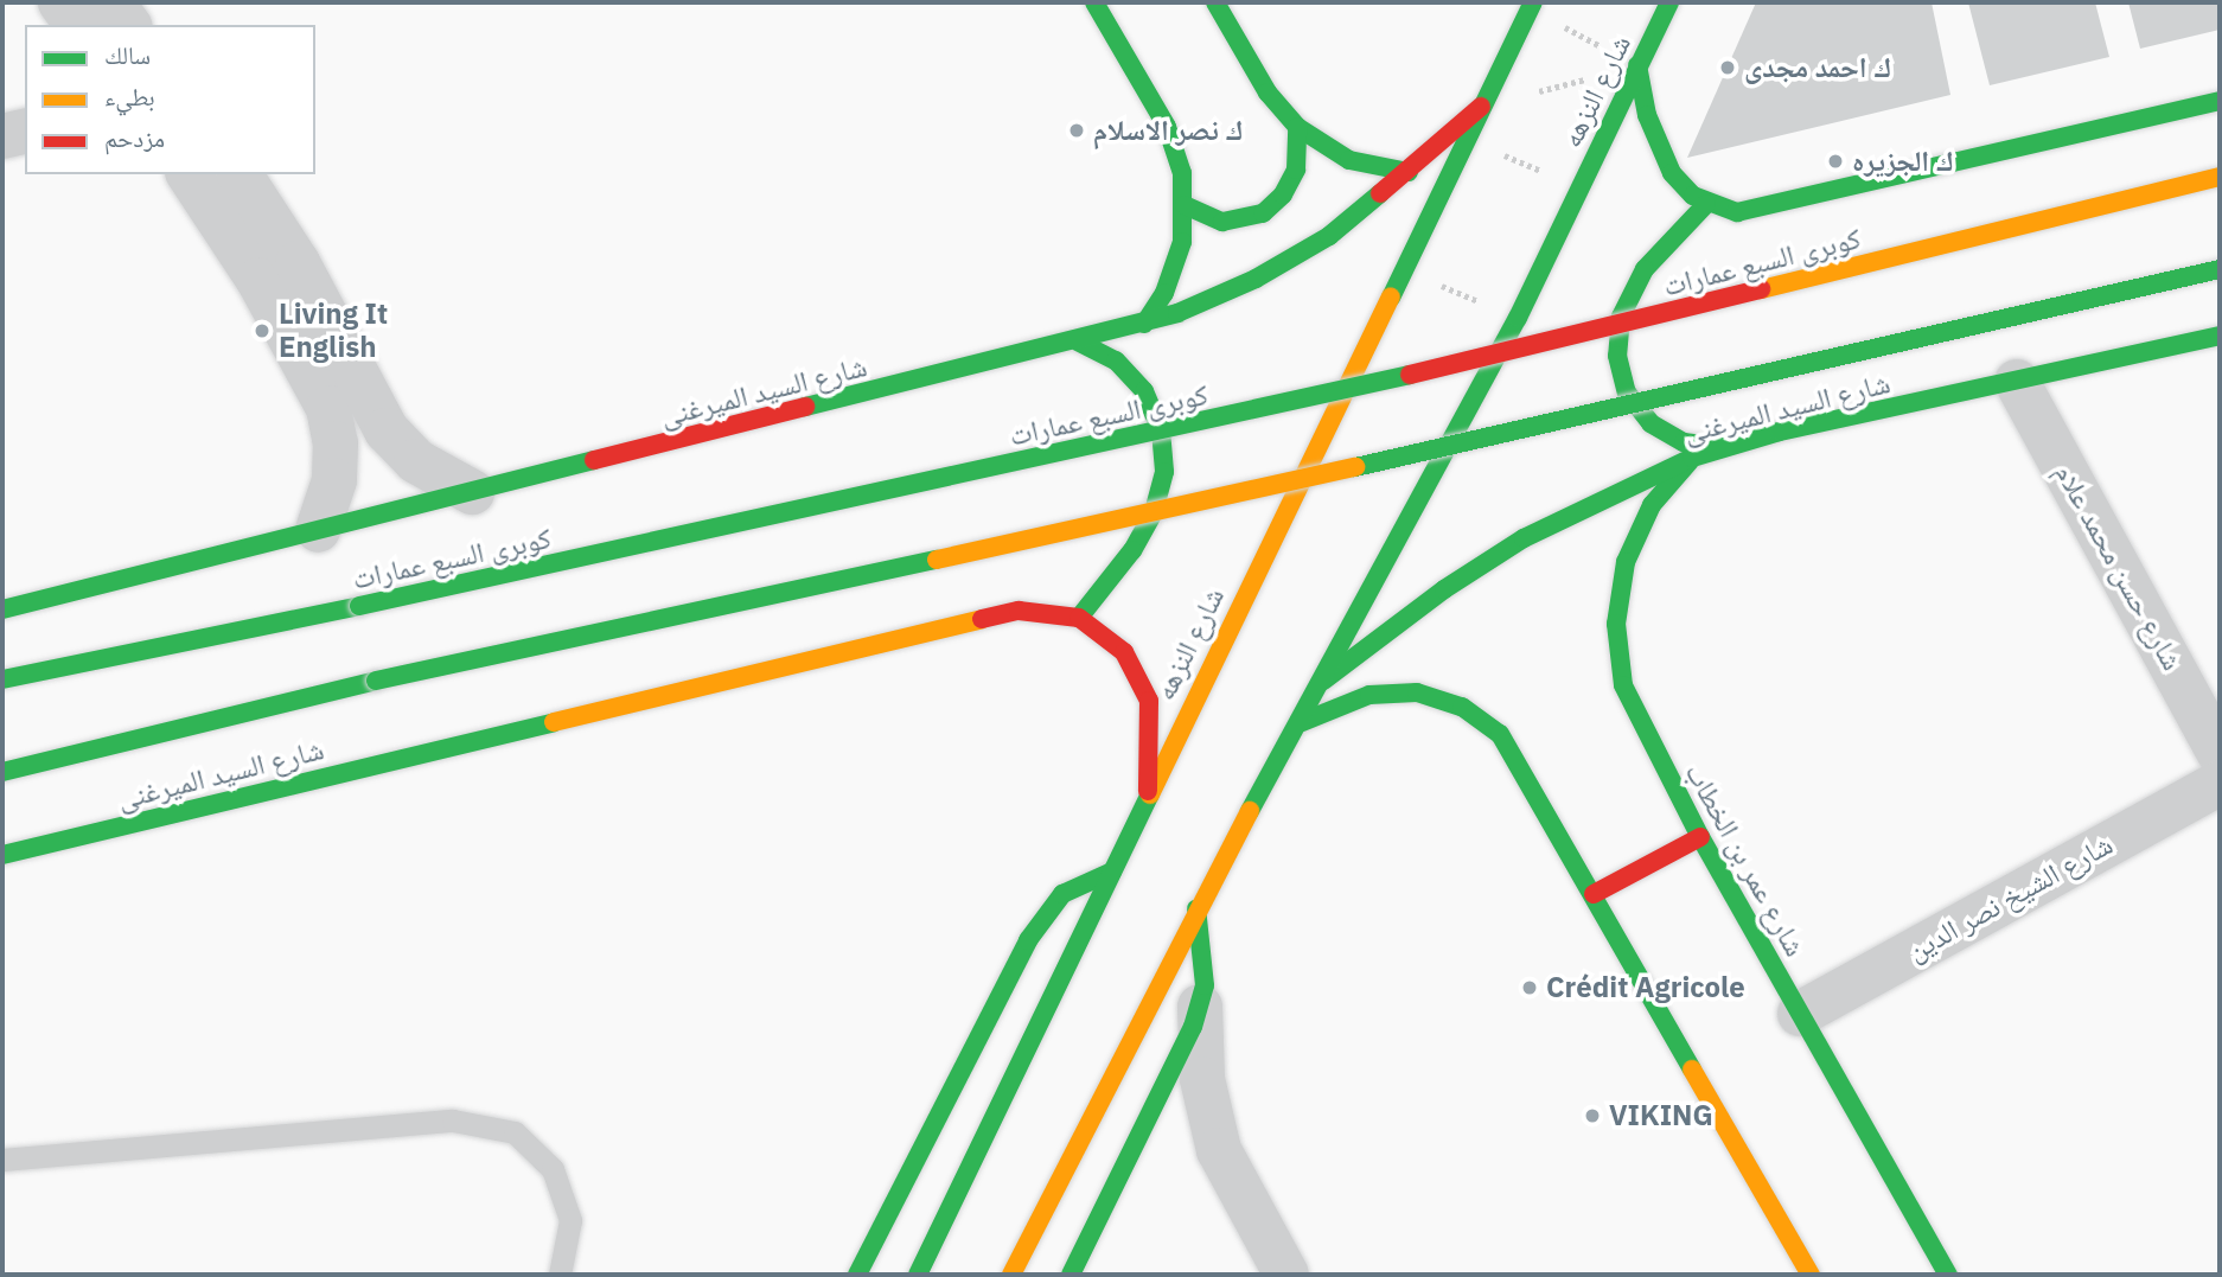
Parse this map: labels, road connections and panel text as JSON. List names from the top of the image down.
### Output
{
  "streets": {
    "main road": [
      "شارع النزهه",
      "كوبرى السبع عمارات",
      "شارع السيد الميرغنى",
      "شارع عمر بن الخطاب"
    ],
    "street": ["شارع حسن محمد علام", "شارع الشيخ نصر الدين"]
  },
  "crossings": [
    ["شارع النزهه", "شارع السيد الميرغنى"],
    ["شارع السيد الميرغنى", "شارع حسن محمد علام"],
    ["شارع السيد الميرغنى", "شارع عمر بن الخطاب"],
    ["شارع عمر بن الخطاب", "شارع الشيخ نصر الدين"]
  ],
  "places": [
    "ك احمد مجدى",
    "ك نصر الاسلام",
    "ك الجزيره",
    "Living It English",
    "Crédit Agricole",
    "VIKING"
  ],
  "legend": ["سالك", "بطيء", "مزدحم"]
}
